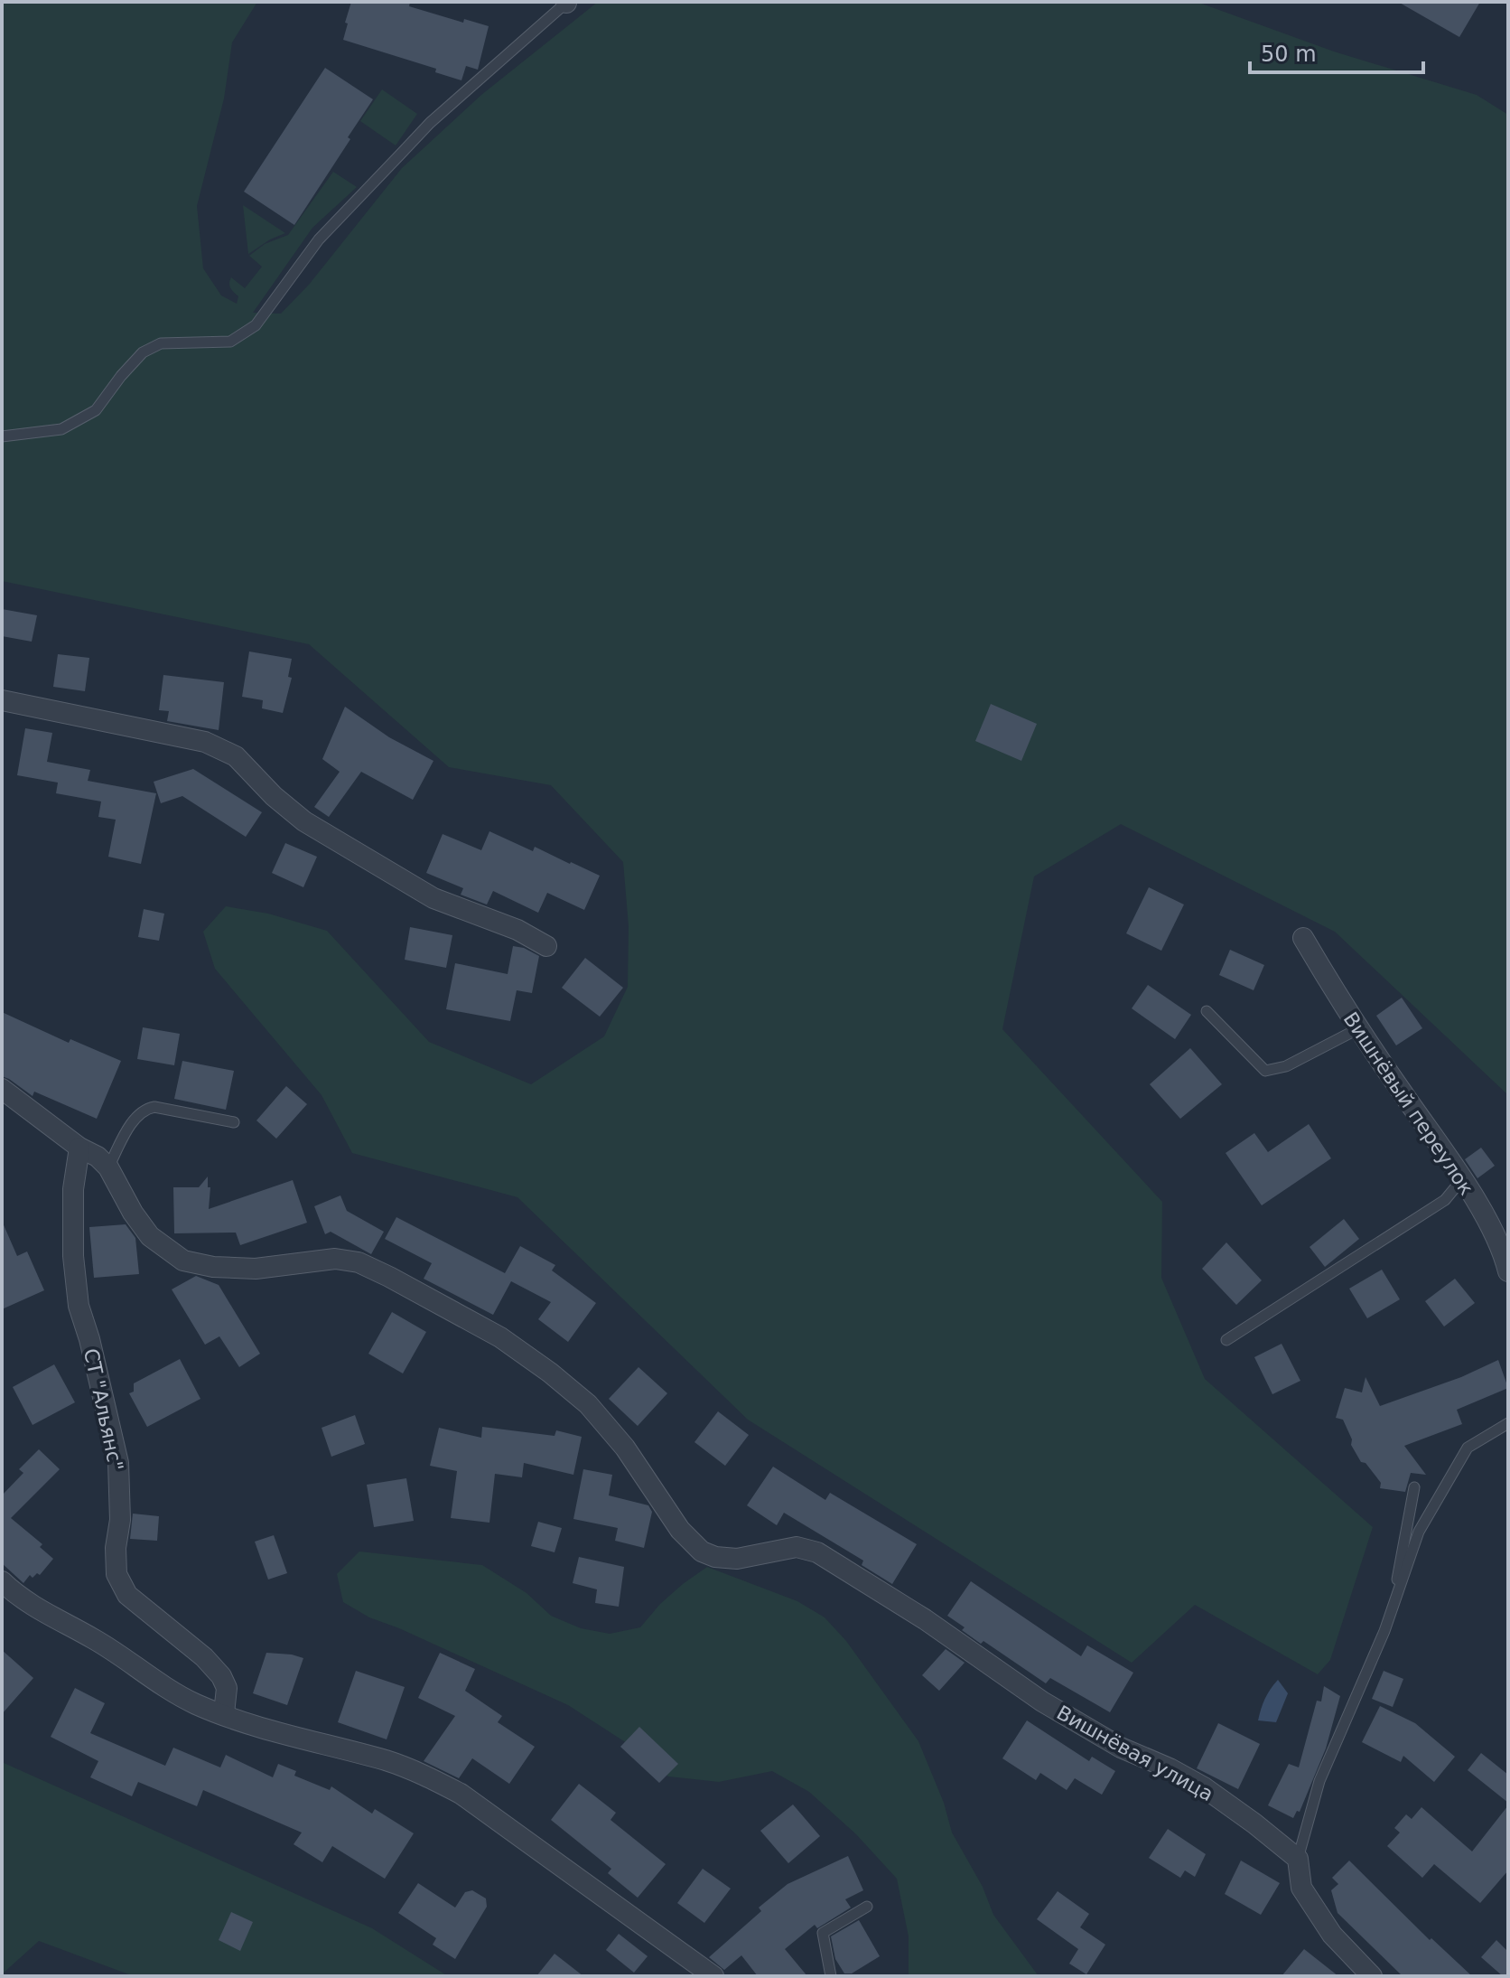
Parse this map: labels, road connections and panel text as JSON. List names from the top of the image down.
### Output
{
  "streets": {
    "street": ["Вишнёвый переулок", "СТ \"Альянс\"", "Вишнёвая улица"]
  },
  "scale_bar": "50 m"
}
